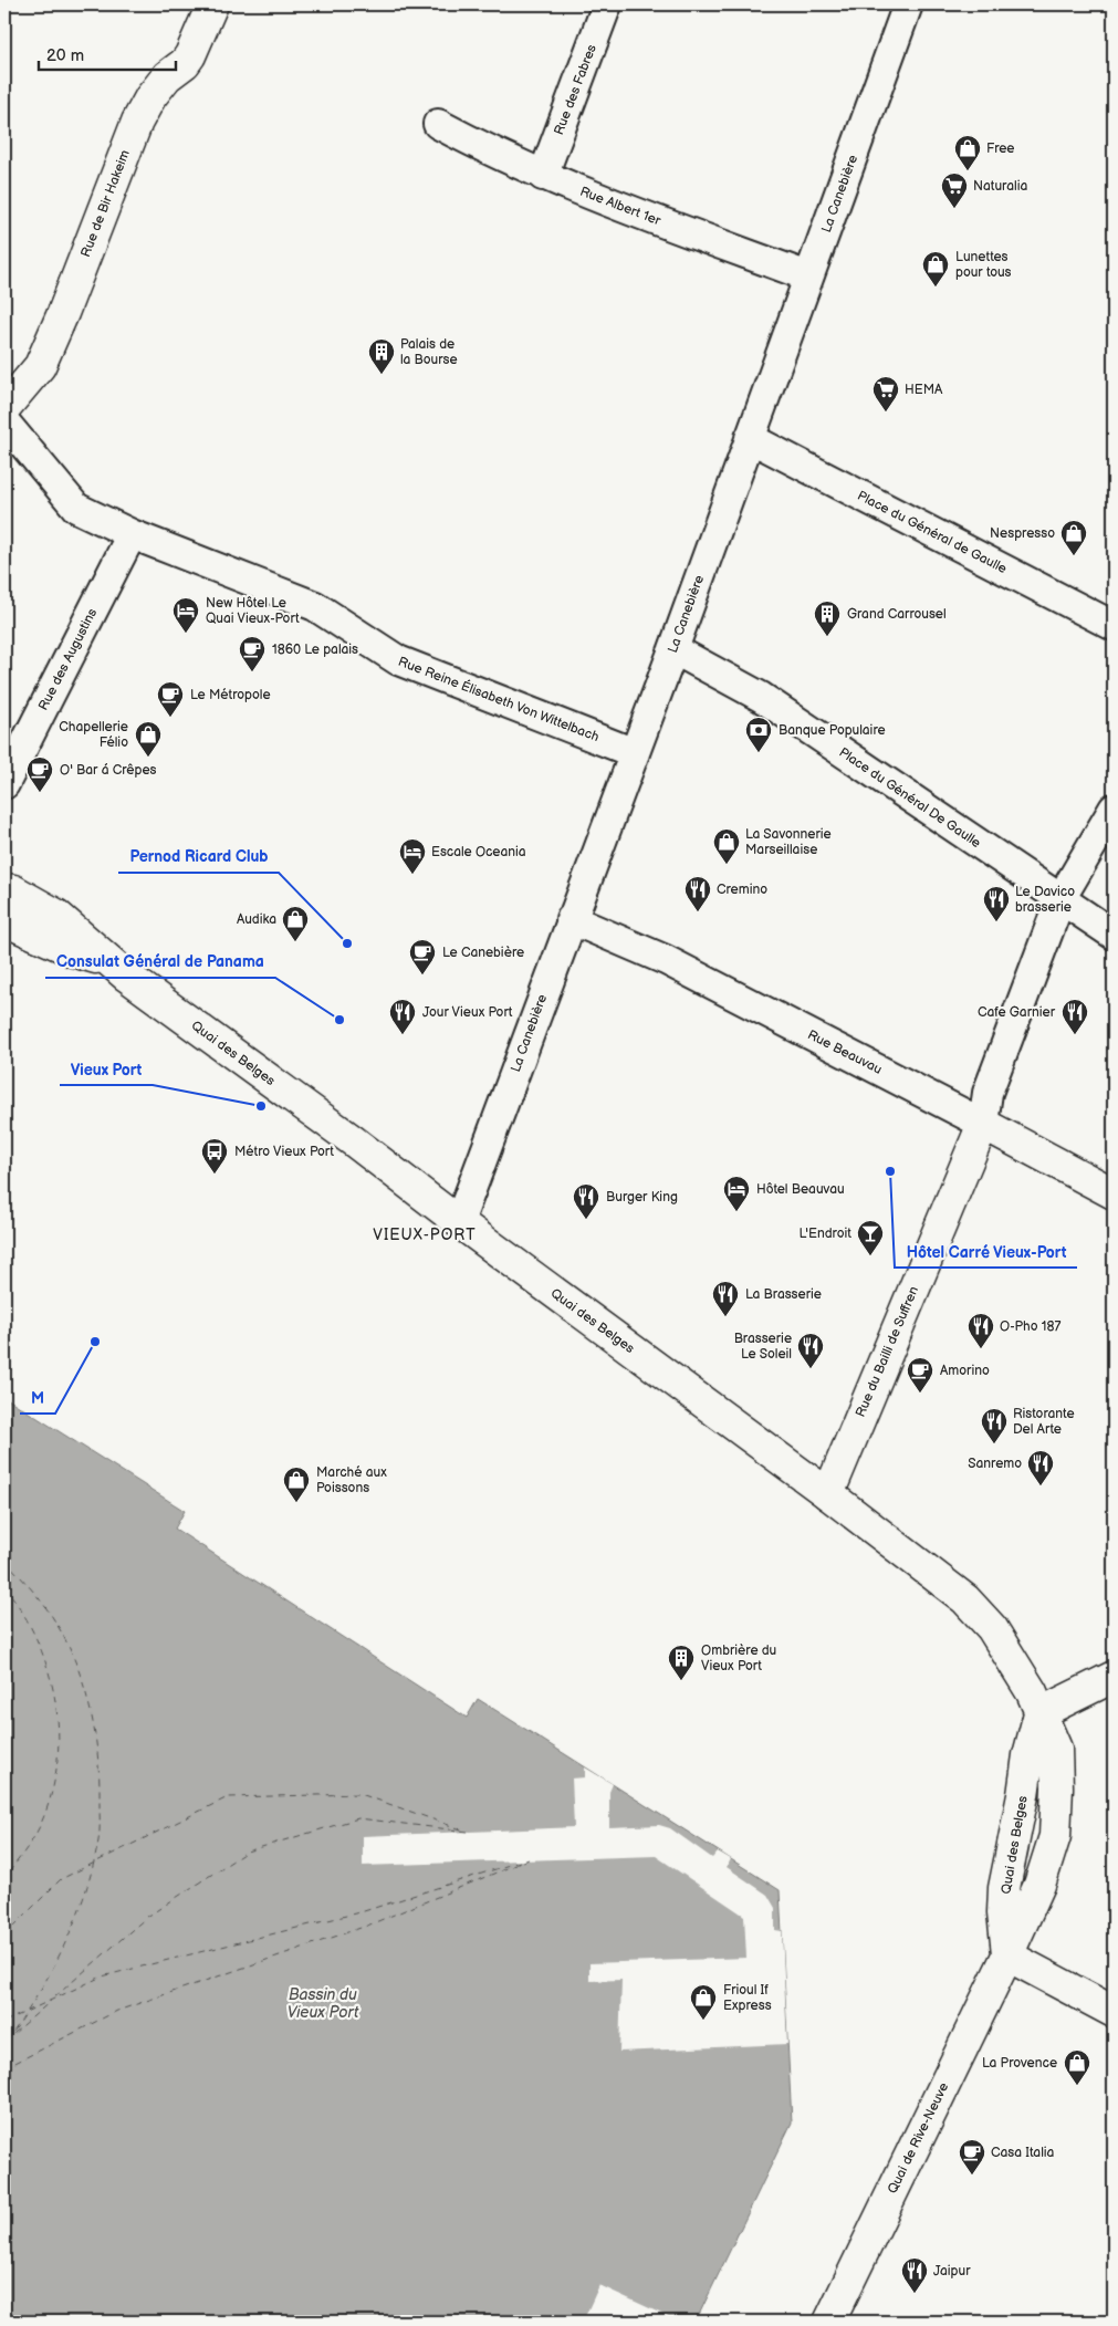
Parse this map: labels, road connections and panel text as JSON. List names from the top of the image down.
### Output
{
  "streets": {
    "main road": [
      "Rue de Bir Hakeim",
      "Rue Beauvau",
      "Quai des Belges",
      "Rue du Bailli de Suffren",
      "Quai de Rive-Neuve"
    ],
    "street": [
      "Rue des Fabres",
      "La Canebière",
      "Rue Albert 1er",
      "Place du Général de Gaulle",
      "Rue des Augustins",
      "Rue Reine Élisabeth Von Wittelbach",
      "Place du Général De Gaulle"
    ]
  },
  "crossings": [
    ["Rue des Fabres", "Rue Albert 1er"],
    ["La Canebière", "Rue Albert 1er"],
    ["La Canebière", "Place du Général de Gaulle"],
    ["La Canebière", "Rue Reine Élisabeth Von Wittelbach"],
    ["La Canebière", "Place du Général De Gaulle"],
    ["La Canebière", "Rue Beauvau"],
    ["La Canebière", "Quai des Belges"],
    ["Rue des Augustins", "Rue Reine Élisabeth Von Wittelbach"],
    ["Place du Général De Gaulle", "Rue du Bailli de Suffren"],
    ["Rue Beauvau", "Rue du Bailli de Suffren"],
    ["Quai des Belges", "Rue du Bailli de Suffren"],
    ["Quai des Belges", "Quai de Rive-Neuve"]
  ],
  "districts": ["VIEUX-PORT"],
  "water": ["Bassin du Vieux Port"],
  "places": {
    "shop": [
      "Free",
      "Lunettes pour tous",
      "Nespresso",
      "Chapellerie Félio",
      "La Savonnerie Marseillaise",
      "Audika",
      "Marché aux Poissons",
      "Frioul If Express",
      "La Provence"
    ],
    "supermarket": ["Naturalia", "HEMA"],
    "building": ["Palais de la Bourse", "Grand Carrousel", "Ombrière du Vieux Port"],
    "hotel": ["New Hôtel Le Quai Vieux-Port", "Escale Oceania", "Hôtel Beauvau"],
    "cafe": [
      "1860 Le palais",
      "Le Métropole",
      "O' Bar á Crêpes",
      "Le Canebière",
      "Amorino",
      "Casa Italia"
    ],
    "bank": ["Banque Populaire"],
    "restaurant": [
      "Cremino",
      "Le Davico brasserie",
      "Jour Vieux Port",
      "Cafe Garnier",
      "Burger King",
      "La Brasserie",
      "O-Pho 187",
      "Brasserie Le Soleil",
      "Ristorante Del Arte",
      "Sanremo",
      "Jaipur"
    ],
    "other": [
      "Pernod Ricard Club",
      "Consulat Général de Panama",
      "Vieux Port",
      "Hôtel Carré Vieux-Port",
      "M"
    ],
    "bus stop": ["Métro Vieux Port"],
    "bar": ["L'Endroit"]
  },
  "scale_bar": "20 m"
}
